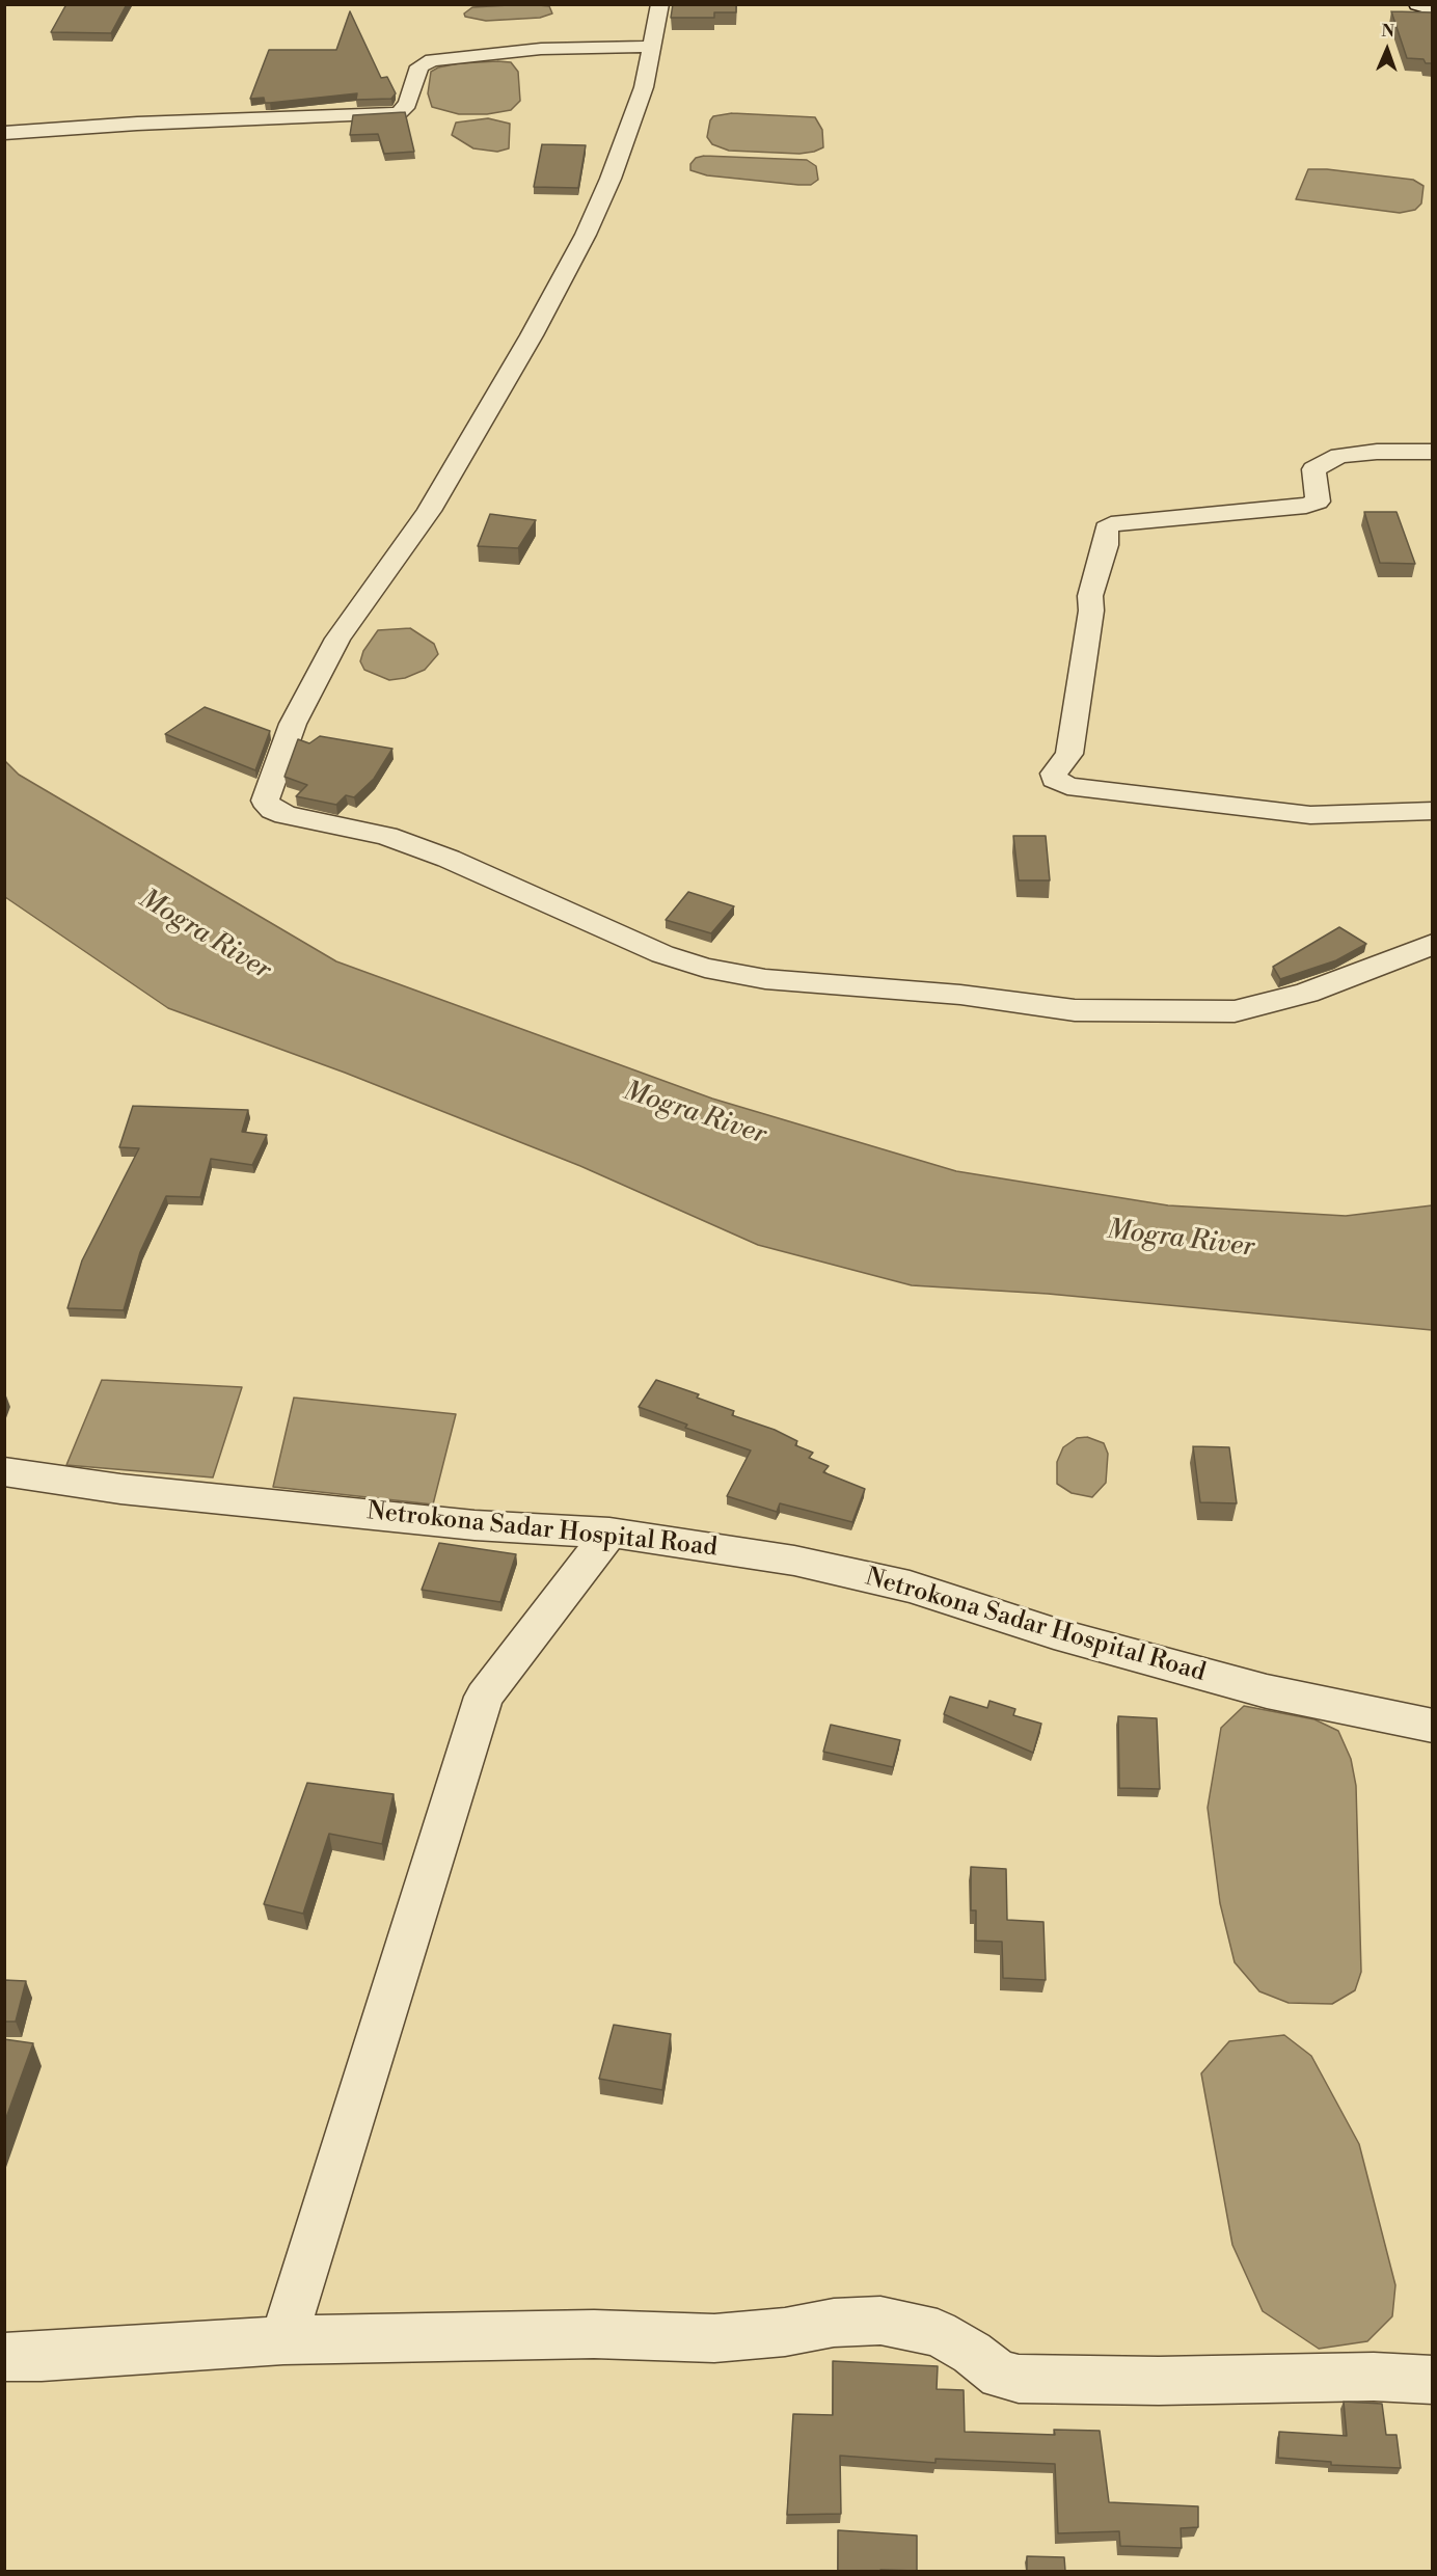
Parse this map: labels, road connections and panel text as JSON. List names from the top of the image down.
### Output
{
  "streets": {
    "street": ["Netrokona Sadar Hospital Road"]
  },
  "water": ["Mogra River"],
  "north": "top"
}
